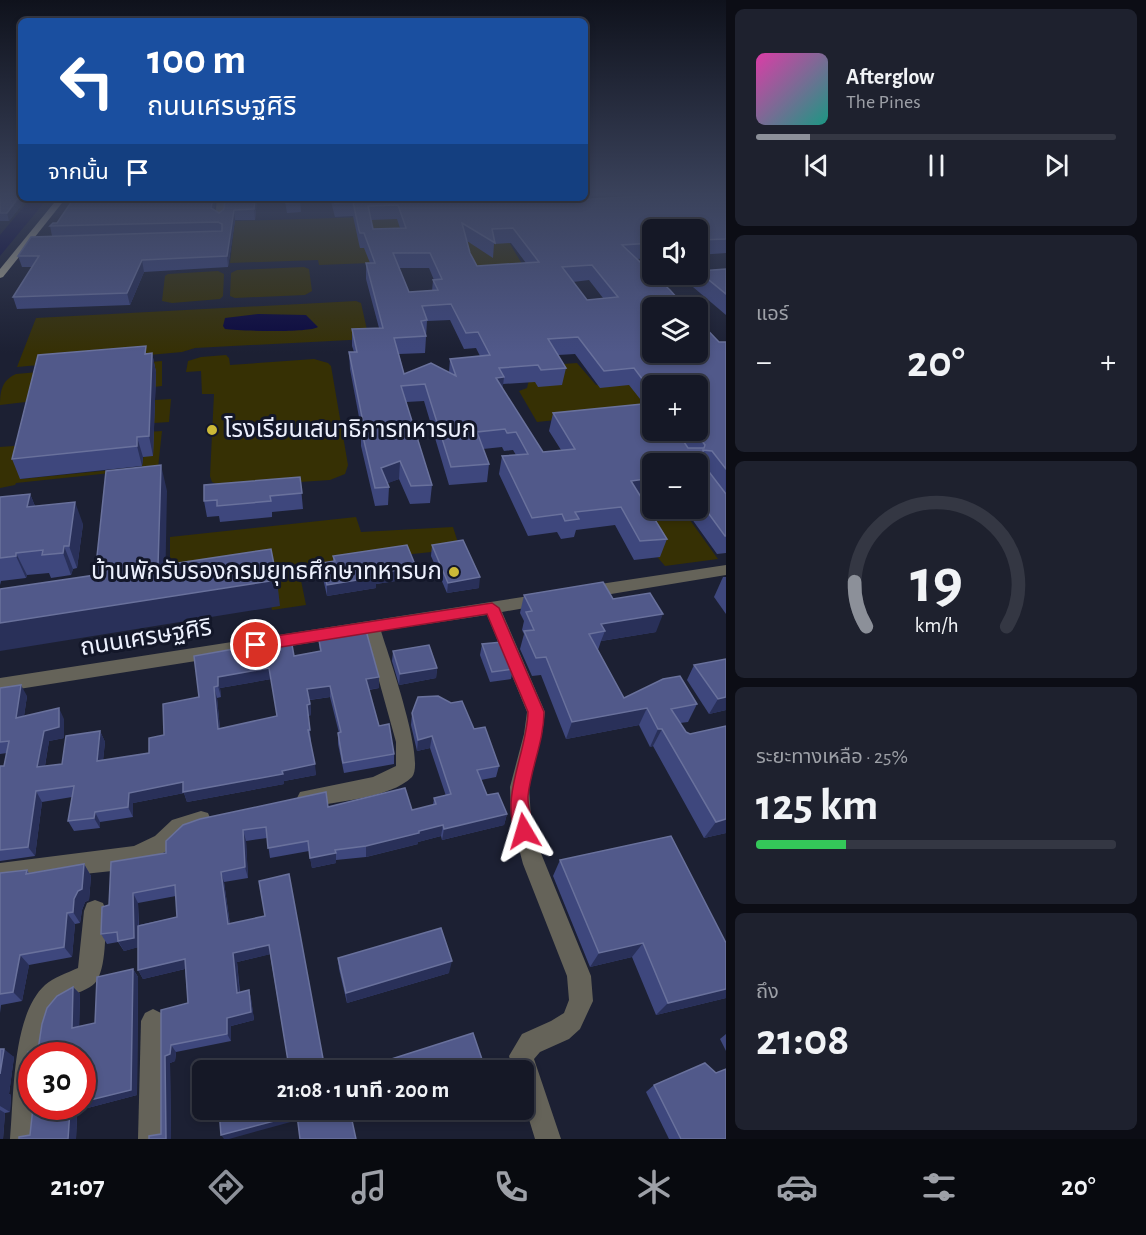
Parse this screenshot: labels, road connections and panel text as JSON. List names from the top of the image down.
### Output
{
  "streets": {
    "street": ["ถนนเศรษฐศิริ"]
  },
  "places": ["โรงเรียนเสนาธิการทหารบก", "บ้านพักรับรองกรมยุทธศึกษาทหารบก"],
  "page": {
    "turn": ["100 m", "ถนนเศรษฐศิริ"],
    "song": ["Afterglow", "The Pines"],
    "then": "จากนั้น",
    "map_buttons": ["+", "−"],
    "tile": [
      "แอร์",
      ["ระยะทางเหลือ · 25%", "125 km"],
      ["ถึง", "21:08"]
    ],
    "heat": ["−", "20°", "+"],
    "limit": "30",
    "trip": "21:08 · 1 นาที · 200 m",
    "tabs": ["21:07", "20°"],
    "gauge": ["19", "km/h"]
  }
}
